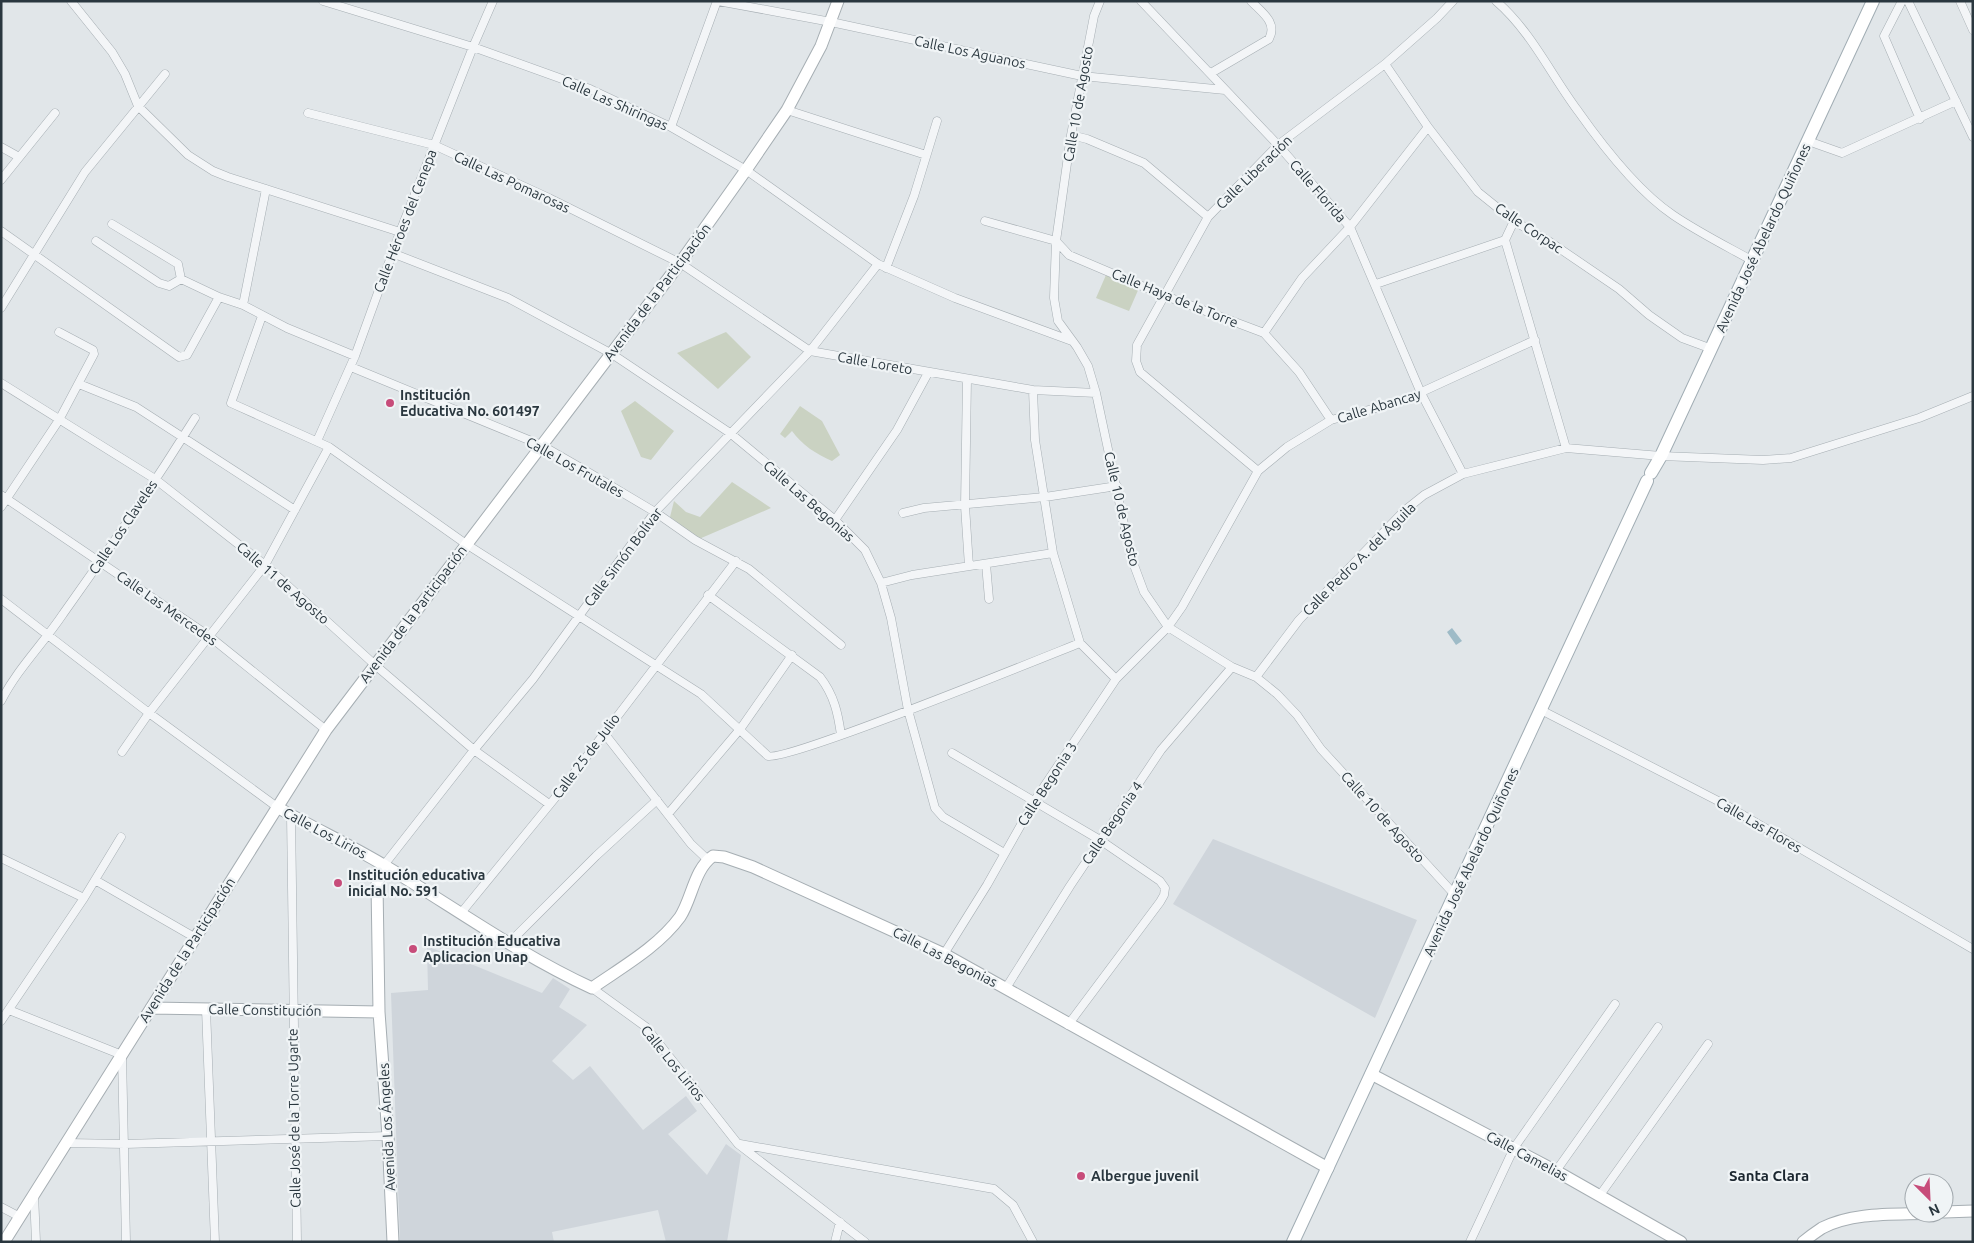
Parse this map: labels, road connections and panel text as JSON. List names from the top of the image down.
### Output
{
  "streets": {
    "main road": ["Avenida José Abelardo Quiñones"],
    "street": [
      "Calle Los Aguanos",
      "Calle Las Shiringas",
      "Calle 10 de Agosto",
      "Calle Liberación",
      "Calle Las Pomarosas",
      "Calle Florida",
      "Calle Héroes del Cenepa",
      "Calle Corpac",
      "Avenida de la Participación",
      "Calle Haya de la Torre",
      "Calle Loreto",
      "Calle Abancay",
      "Calle Los Frutales",
      "Calle Las Begonias",
      "Calle Los Claveles",
      "Calle Simón Bolívar",
      "Calle Pedro A. del Águila",
      "Calle 11 de Agosto",
      "Calle Las Mercedes",
      "Calle 25 de Julio",
      "Calle Begonia 3",
      "Calle Begonia 4",
      "Calle Las Flores",
      "Calle Los Lirios",
      "Calle Constitución",
      "Calle José de la Torre Ugarte",
      "Avenida Los Ángeles",
      "Calle Camelias"
    ]
  },
  "crossings": [
    ["Calle Los Aguanos", "Calle 10 de Agosto"],
    ["Calle Los Aguanos", "Calle Florida"],
    ["Calle Los Aguanos", "Avenida de la Participación"],
    ["Calle Las Shiringas", "Calle 10 de Agosto"],
    ["Calle Las Shiringas", "Calle Héroes del Cenepa"],
    ["Calle Las Shiringas", "Avenida de la Participación"],
    ["Calle Las Shiringas", "Calle Simón Bolívar"],
    ["Calle 10 de Agosto", "Avenida José Abelardo Quiñones"],
    ["Calle 10 de Agosto", "Calle Haya de la Torre"],
    ["Calle 10 de Agosto", "Calle Loreto"],
    ["Calle 10 de Agosto", "Calle Abancay"],
    ["Calle 10 de Agosto", "Calle Pedro A. del Águila"],
    ["Calle 10 de Agosto", "Calle Begonia 3"],
    ["Calle 10 de Agosto", "Calle Begonia 4"],
    ["Calle Liberación", "Calle Florida"],
    ["Calle Liberación", "Calle Corpac"],
    ["Calle Liberación", "Calle Haya de la Torre"],
    ["Calle Liberación", "Calle Abancay"],
    ["Calle Las Pomarosas", "Calle Héroes del Cenepa"],
    ["Calle Las Pomarosas", "Avenida de la Participación"],
    ["Calle Las Pomarosas", "Calle Loreto"],
    ["Calle Florida", "Calle Abancay"],
    ["Calle Florida", "Calle Pedro A. del Águila"],
    ["Calle Héroes del Cenepa", "Calle Los Frutales"],
    ["Calle Héroes del Cenepa", "Calle Las Begonias"],
    ["Calle Corpac", "Avenida José Abelardo Quiñones"],
    ["Avenida José Abelardo Quiñones", "Calle Las Begonias"],
    ["Avenida José Abelardo Quiñones", "Calle Pedro A. del Águila"],
    ["Avenida José Abelardo Quiñones", "Calle Las Flores"],
    ["Avenida José Abelardo Quiñones", "Calle Camelias"],
    ["Avenida de la Participación", "Calle Loreto"],
    ["Avenida de la Participación", "Calle Los Frutales"],
    ["Avenida de la Participación", "Calle Las Begonias"],
    ["Avenida de la Participación", "Calle 11 de Agosto"],
    ["Avenida de la Participación", "Calle Las Mercedes"],
    ["Avenida de la Participación", "Calle Los Lirios"],
    ["Avenida de la Participación", "Calle Constitución"],
    ["Calle Haya de la Torre", "Calle Abancay"],
    ["Calle Loreto", "Calle Simón Bolívar"],
    ["Calle Abancay", "Calle Begonia 3"],
    ["Calle Los Frutales", "Calle Simón Bolívar"],
    ["Calle Los Frutales", "Calle 25 de Julio"],
    ["Calle Las Begonias", "Calle Simón Bolívar"],
    ["Calle Las Begonias", "Calle Begonia 3"],
    ["Calle Las Begonias", "Calle Begonia 4"],
    ["Calle Los Claveles", "Calle 11 de Agosto"],
    ["Calle Los Claveles", "Calle Las Mercedes"],
    ["Calle Simón Bolívar", "Calle 11 de Agosto"],
    ["Calle Simón Bolívar", "Calle Los Lirios"],
    ["Calle Simón Bolívar", "Avenida Los Ángeles"],
    ["Calle 11 de Agosto", "Calle 25 de Julio"],
    ["Calle 25 de Julio", "Calle Los Lirios"],
    ["Calle Los Lirios", "Calle José de la Torre Ugarte"],
    ["Calle Los Lirios", "Avenida Los Ángeles"],
    ["Calle Constitución", "Calle José de la Torre Ugarte"],
    ["Calle Constitución", "Avenida Los Ángeles"]
  ],
  "districts": ["Santa Clara"],
  "places": [
    "Institución Educativa No. 601497",
    "Institución educativa inicial No. 591",
    "Institución Educativa Aplicacion Unap",
    "Albergue juvenil"
  ],
  "north": "bottom right"
}
